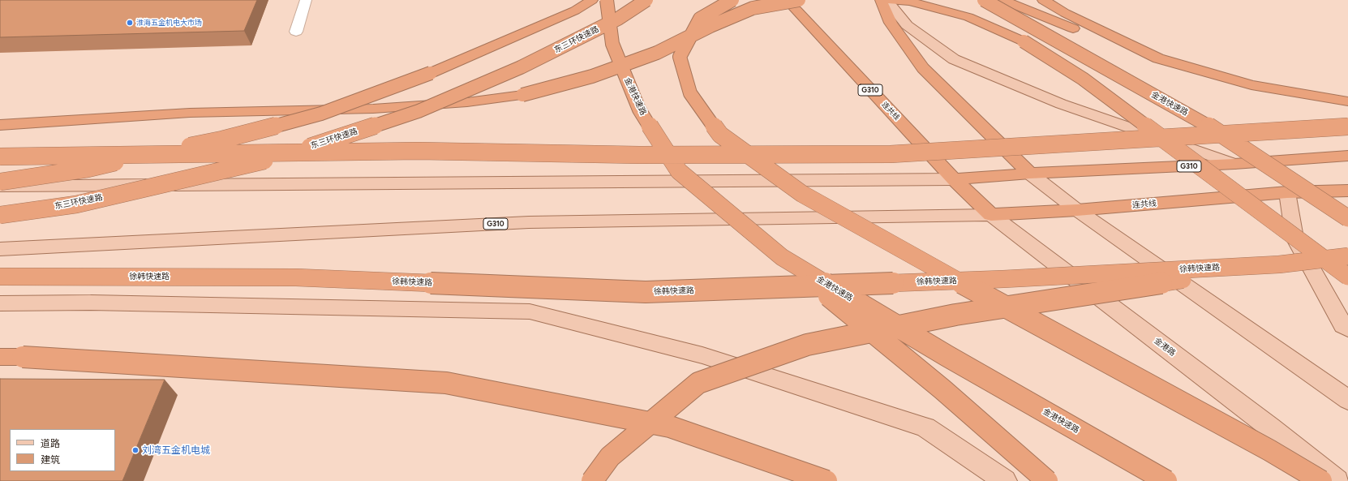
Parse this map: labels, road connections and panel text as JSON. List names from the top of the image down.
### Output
{
  "streets": {
    "highway": [
      "东三环快速路",
      "G310",
      "金港快速路",
      "连共线",
      "徐韩快速路"
    ],
    "main road": ["金港路"]
  },
  "crossings": [
    ["G310", "连共线"],
    ["G310", "金港路"],
    ["连共线", "金港路"]
  ],
  "places": ["淮海五金机电大市场", "刘湾五金机电城"],
  "legend": ["道路", "建筑"]
}
